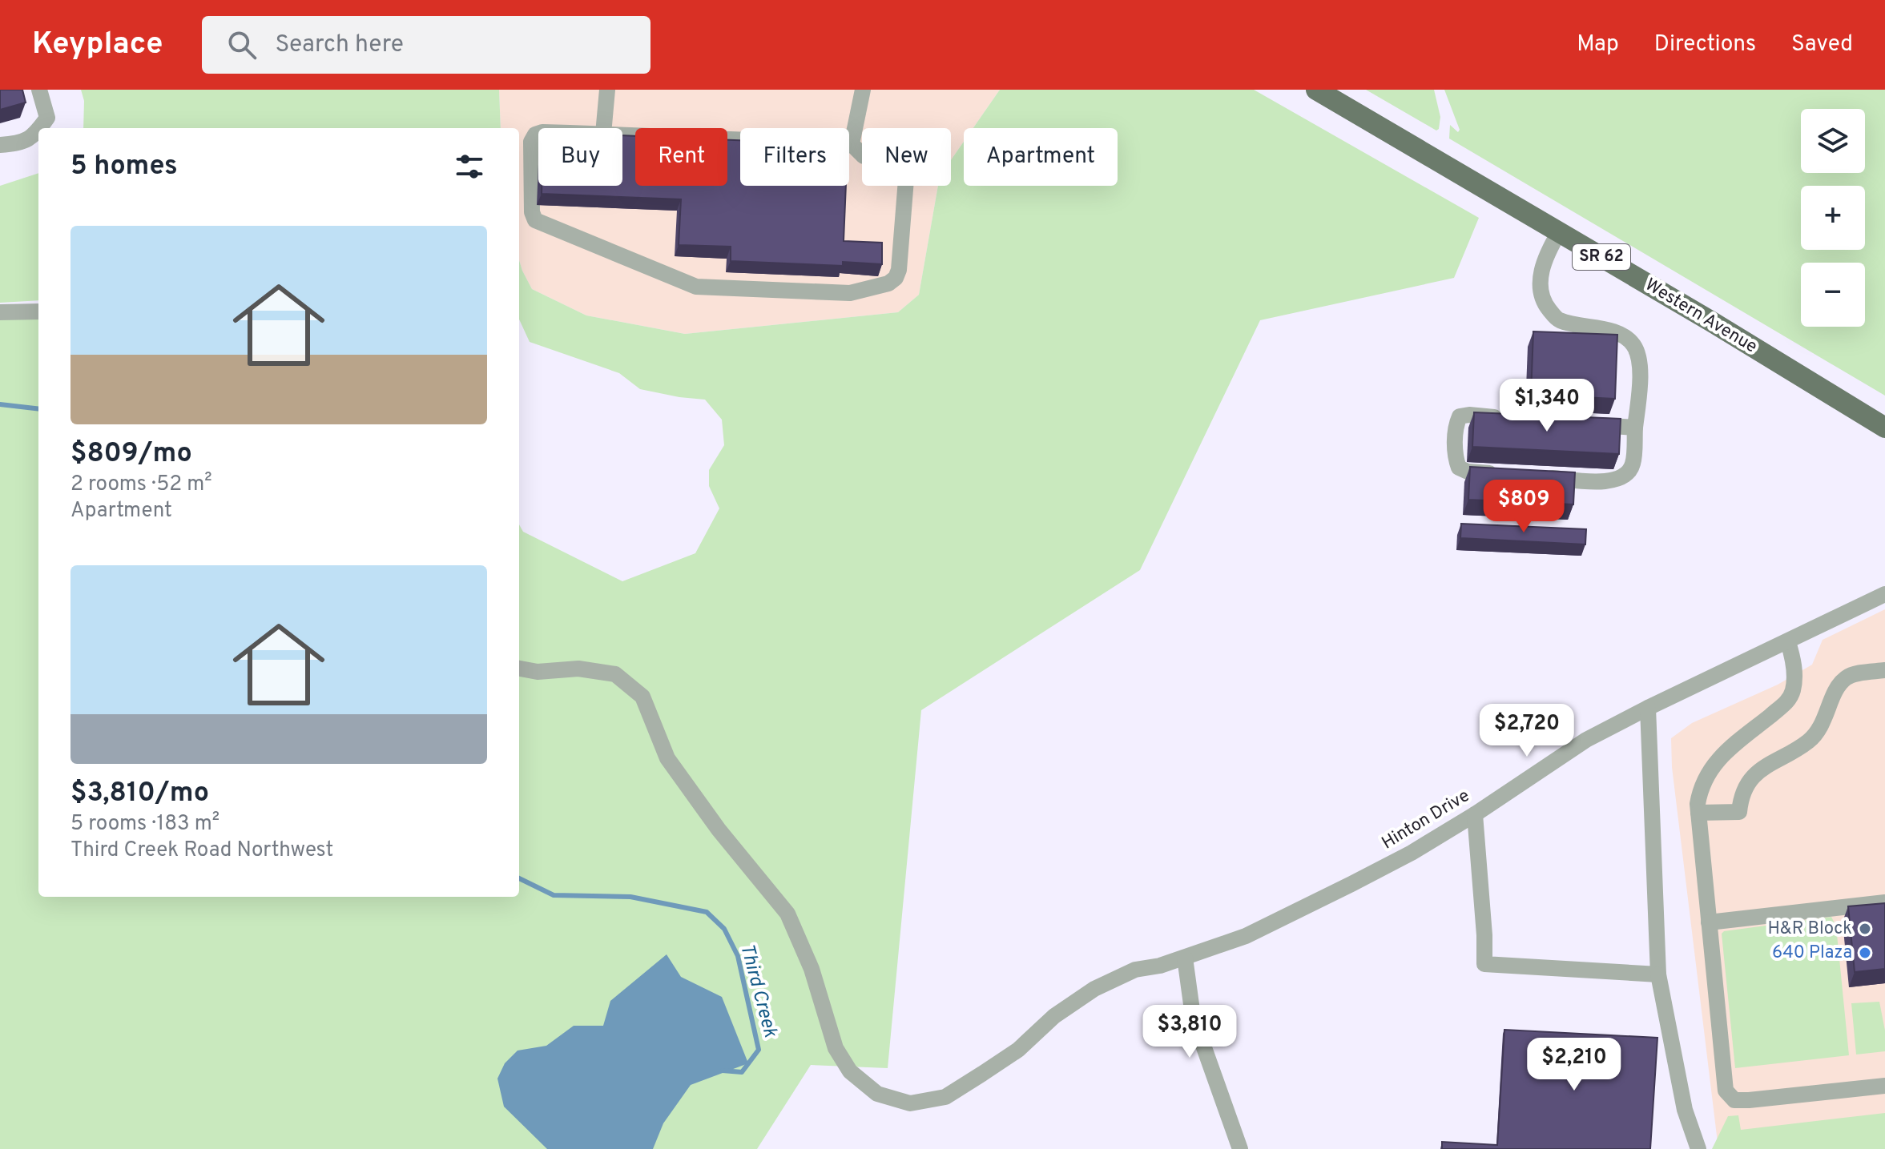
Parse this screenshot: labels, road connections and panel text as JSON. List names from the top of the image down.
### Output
{
  "streets": {
    "main road": ["SR 62", "Western Avenue"],
    "street": ["Hinton Drive"]
  },
  "water": ["Third Creek"],
  "places": ["H&R Block", "640 Plaza"],
  "page": {
    "header": "Keyplace",
    "search": "Search here",
    "nav": ["Map", "Directions", "Saved"],
    "map_buttons": ["+", "−"],
    "chip": [
      "Buy",
      "Rent",
      "Filters",
      "New",
      "Apartment"
    ],
    "heading": "5 homes",
    "list": [
      {
        "name": "$809/mo",
        "note": "2 rooms · 52 m² · Apartment"
      },
      {
        "name": "$3,810/mo",
        "note": "5 rooms · 183 m² · Third Creek Road Northwest"
      }
    ],
    "price": [
      "$1,340",
      "$809",
      "$2,720",
      "$3,810",
      "$2,210"
    ]
  }
}
